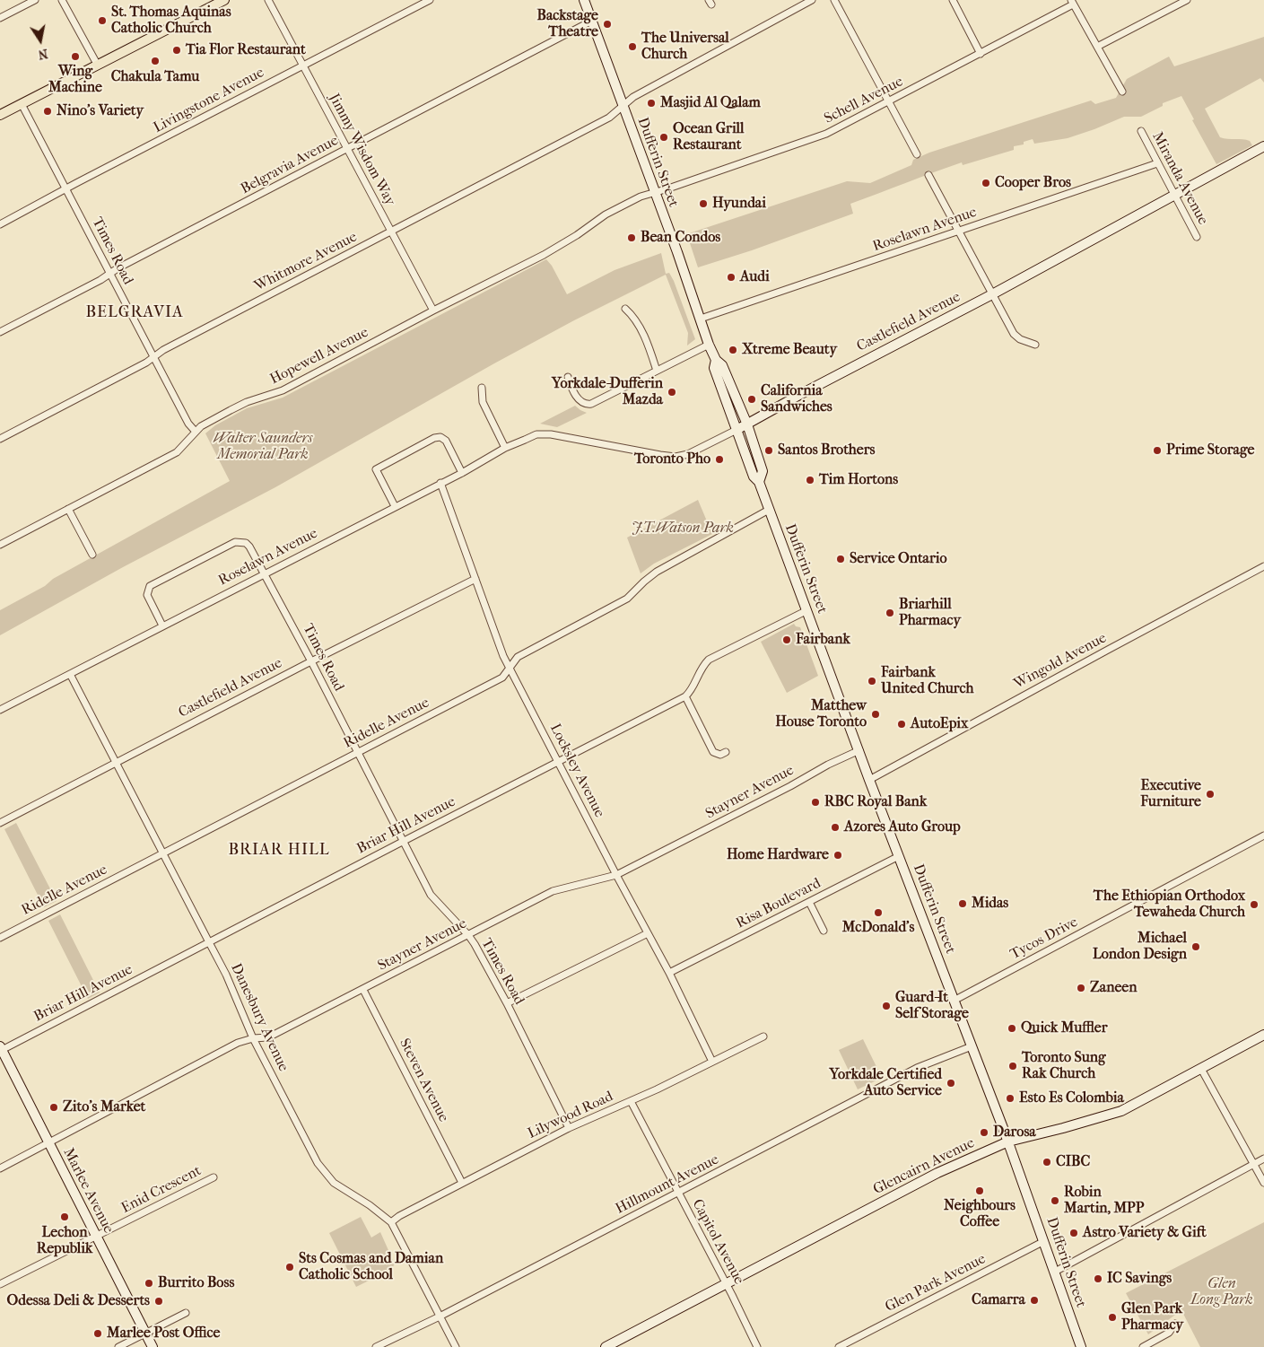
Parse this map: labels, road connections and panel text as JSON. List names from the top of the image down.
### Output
{
  "streets": {
    "street": [
      "Livingstone Avenue",
      "Schell Avenue",
      "Jimmy Wisdom Way",
      "Dufferin Street",
      "Belgravia Avenue",
      "Miranda Avenue",
      "Roselawn Avenue",
      "Times Road",
      "Whitmore Avenue",
      "Castlefield Avenue",
      "Hopewell Avenue",
      "Wingold Avenue",
      "Ridelle Avenue",
      "Locksley Avenue",
      "Stayner Avenue",
      "Briar Hill Avenue",
      "Risa Boulevard",
      "Tycos Drive",
      "Danesbury Avenue",
      "Steven Avenue",
      "Lilywood Road",
      "Glencairn Avenue",
      "Hillmount Avenue",
      "Enid Crescent",
      "Marlee Avenue",
      "Capitol Avenue",
      "Glen Park Avenue"
    ]
  },
  "crossings": [
    ["Livingstone Avenue", "Jimmy Wisdom Way"],
    ["Livingstone Avenue", "Times Road"],
    ["Schell Avenue", "Dufferin Street"],
    ["Schell Avenue", "Hopewell Avenue"],
    ["Jimmy Wisdom Way", "Belgravia Avenue"],
    ["Jimmy Wisdom Way", "Whitmore Avenue"],
    ["Jimmy Wisdom Way", "Hopewell Avenue"],
    ["Dufferin Street", "Belgravia Avenue"],
    ["Dufferin Street", "Roselawn Avenue"],
    ["Dufferin Street", "Whitmore Avenue"],
    ["Dufferin Street", "Castlefield Avenue"],
    ["Dufferin Street", "Hopewell Avenue"],
    ["Dufferin Street", "Wingold Avenue"],
    ["Dufferin Street", "Ridelle Avenue"],
    ["Dufferin Street", "Stayner Avenue"],
    ["Dufferin Street", "Risa Boulevard"],
    ["Dufferin Street", "Tycos Drive"],
    ["Dufferin Street", "Glencairn Avenue"],
    ["Dufferin Street", "Hillmount Avenue"],
    ["Dufferin Street", "Glen Park Avenue"],
    ["Belgravia Avenue", "Times Road"],
    ["Miranda Avenue", "Roselawn Avenue"],
    ["Miranda Avenue", "Castlefield Avenue"],
    ["Roselawn Avenue", "Times Road"],
    ["Roselawn Avenue", "Castlefield Avenue"],
    ["Roselawn Avenue", "Locksley Avenue"],
    ["Roselawn Avenue", "Danesbury Avenue"],
    ["Times Road", "Whitmore Avenue"],
    ["Times Road", "Castlefield Avenue"],
    ["Times Road", "Hopewell Avenue"],
    ["Times Road", "Ridelle Avenue"],
    ["Times Road", "Stayner Avenue"],
    ["Times Road", "Briar Hill Avenue"],
    ["Times Road", "Lilywood Road"],
    ["Castlefield Avenue", "Locksley Avenue"],
    ["Castlefield Avenue", "Danesbury Avenue"],
    ["Ridelle Avenue", "Locksley Avenue"],
    ["Ridelle Avenue", "Danesbury Avenue"],
    ["Locksley Avenue", "Stayner Avenue"],
    ["Locksley Avenue", "Briar Hill Avenue"],
    ["Locksley Avenue", "Risa Boulevard"],
    ["Locksley Avenue", "Lilywood Road"],
    ["Stayner Avenue", "Danesbury Avenue"],
    ["Stayner Avenue", "Steven Avenue"],
    ["Stayner Avenue", "Marlee Avenue"],
    ["Briar Hill Avenue", "Danesbury Avenue"],
    ["Briar Hill Avenue", "Marlee Avenue"],
    ["Danesbury Avenue", "Lilywood Road"],
    ["Danesbury Avenue", "Hillmount Avenue"],
    ["Steven Avenue", "Lilywood Road"],
    ["Lilywood Road", "Capitol Avenue"],
    ["Glencairn Avenue", "Capitol Avenue"],
    ["Hillmount Avenue", "Capitol Avenue"],
    ["Enid Crescent", "Marlee Avenue"]
  ],
  "districts": ["BELGRAVIA", "BRIAR HILL"],
  "parks": ["Walter Saunders Memorial Park", "J.T.Watson Park", "Glen Long Park"],
  "places": [
    "St. Thomas Aquinas Catholic Church",
    "Backstage Theatre",
    "The Universal Church",
    "Tia Flor Restaurant",
    "Wing Machine",
    "Chakula Tamu",
    "Masjid Al Qalam",
    "Nino's Variety",
    "Ocean Grill Restaurant",
    "Cooper Bros",
    "Hyundai",
    "Bean Condos",
    "Audi",
    "Xtreme Beauty",
    "Yorkdale-Dufferin Mazda",
    "California Sandwiches",
    "Santos Brothers",
    "Prime Storage",
    "Toronto Pho",
    "Tim Hortons",
    "Service Ontario",
    "Briarhill Pharmacy",
    "Fairbank",
    "Fairbank United Church",
    "Matthew House Toronto",
    "AutoEpix",
    "Executive Furniture",
    "RBC Royal Bank",
    "Azores Auto Group",
    "Home Hardware",
    "Midas",
    "The Ethiopian Orthodox Tewaheda Church",
    "McDonald's",
    "Michael London Design",
    "Zaneen",
    "Guard-It Self Storage",
    "Quick Muffler",
    "Toronto Sung Rak Church",
    "Yorkdale Certified Auto Service",
    "Esto Es Colombia",
    "Zito's Market",
    "Darosa",
    "CIBC",
    "Neighbours Coffee",
    "Robin Martin, MPP",
    "Lechon Republik",
    "Astro Variety & Gift",
    "Sts Cosmas and Damian Catholic School",
    "IC Savings",
    "Burrito Boss",
    "Camarra",
    "Odessa Deli & Desserts",
    "Glen Park Pharmacy",
    "Marlee Post Office"
  ],
  "north": "bottom"
}
